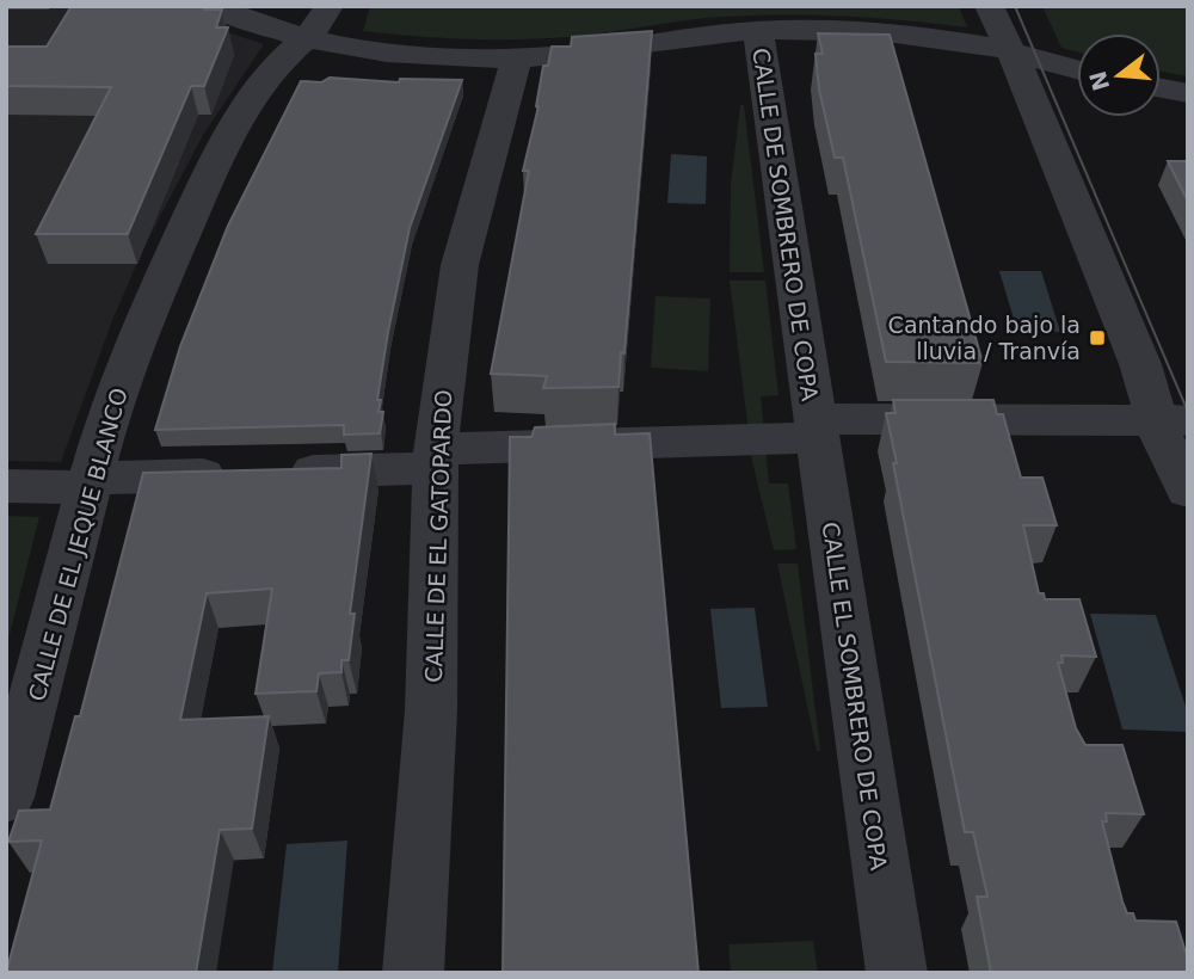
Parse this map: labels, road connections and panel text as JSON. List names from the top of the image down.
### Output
{
  "streets": {
    "street": [
      "CALLE DE SOMBRERO DE COPA",
      "CALLE DE EL GATOPARDO",
      "CALLE DE EL JEQUE BLANCO",
      "CALLE EL SOMBRERO DE COPA"
    ]
  },
  "crossings": [
    ["CALLE DE SOMBRERO DE COPA", "CALLE EL SOMBRERO DE COPA"]
  ],
  "places": {
    "transit": ["Cantando bajo la lluvia / Tranvía"]
  },
  "north": "left"
}
